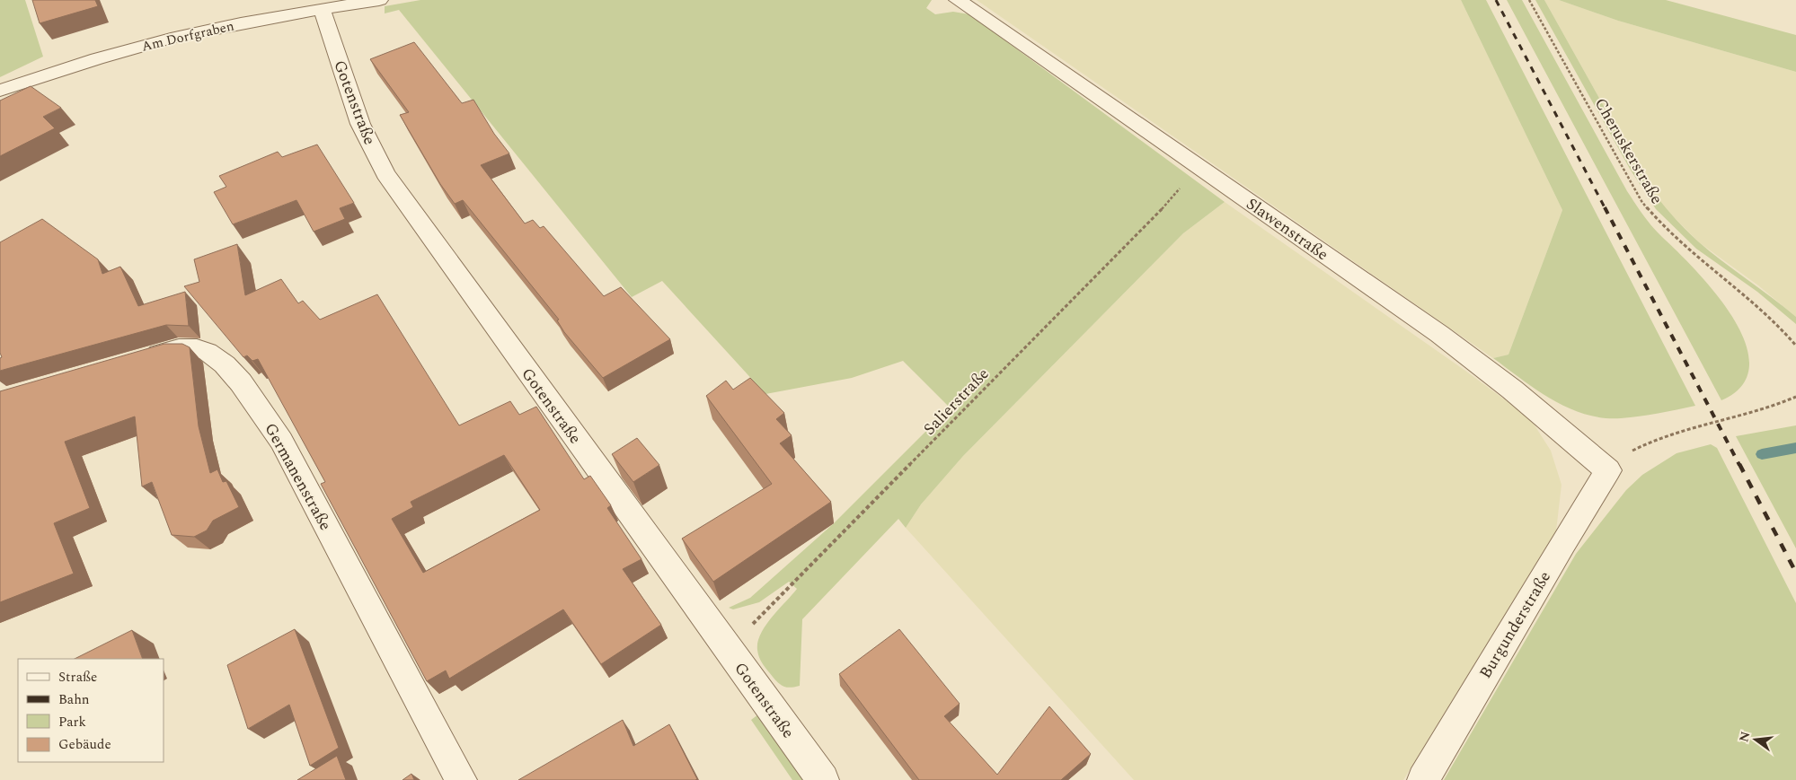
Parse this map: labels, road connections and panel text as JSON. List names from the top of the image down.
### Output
{
  "streets": {
    "street": [
      "Am Dorfgraben",
      "Gotenstraße",
      "Slawenstraße",
      "Germanenstraße",
      "Burgunderstraße"
    ],
    "path": ["Cheruskerstraße", "Salierstraße"]
  },
  "crossings": [
    ["Am Dorfgraben", "Gotenstraße"],
    ["Gotenstraße", "Salierstraße"],
    ["Slawenstraße", "Salierstraße"],
    ["Slawenstraße", "Burgunderstraße"]
  ],
  "legend": [
    "Straße",
    "Bahn",
    "Park",
    "Gebäude"
  ],
  "north": "left"
}
